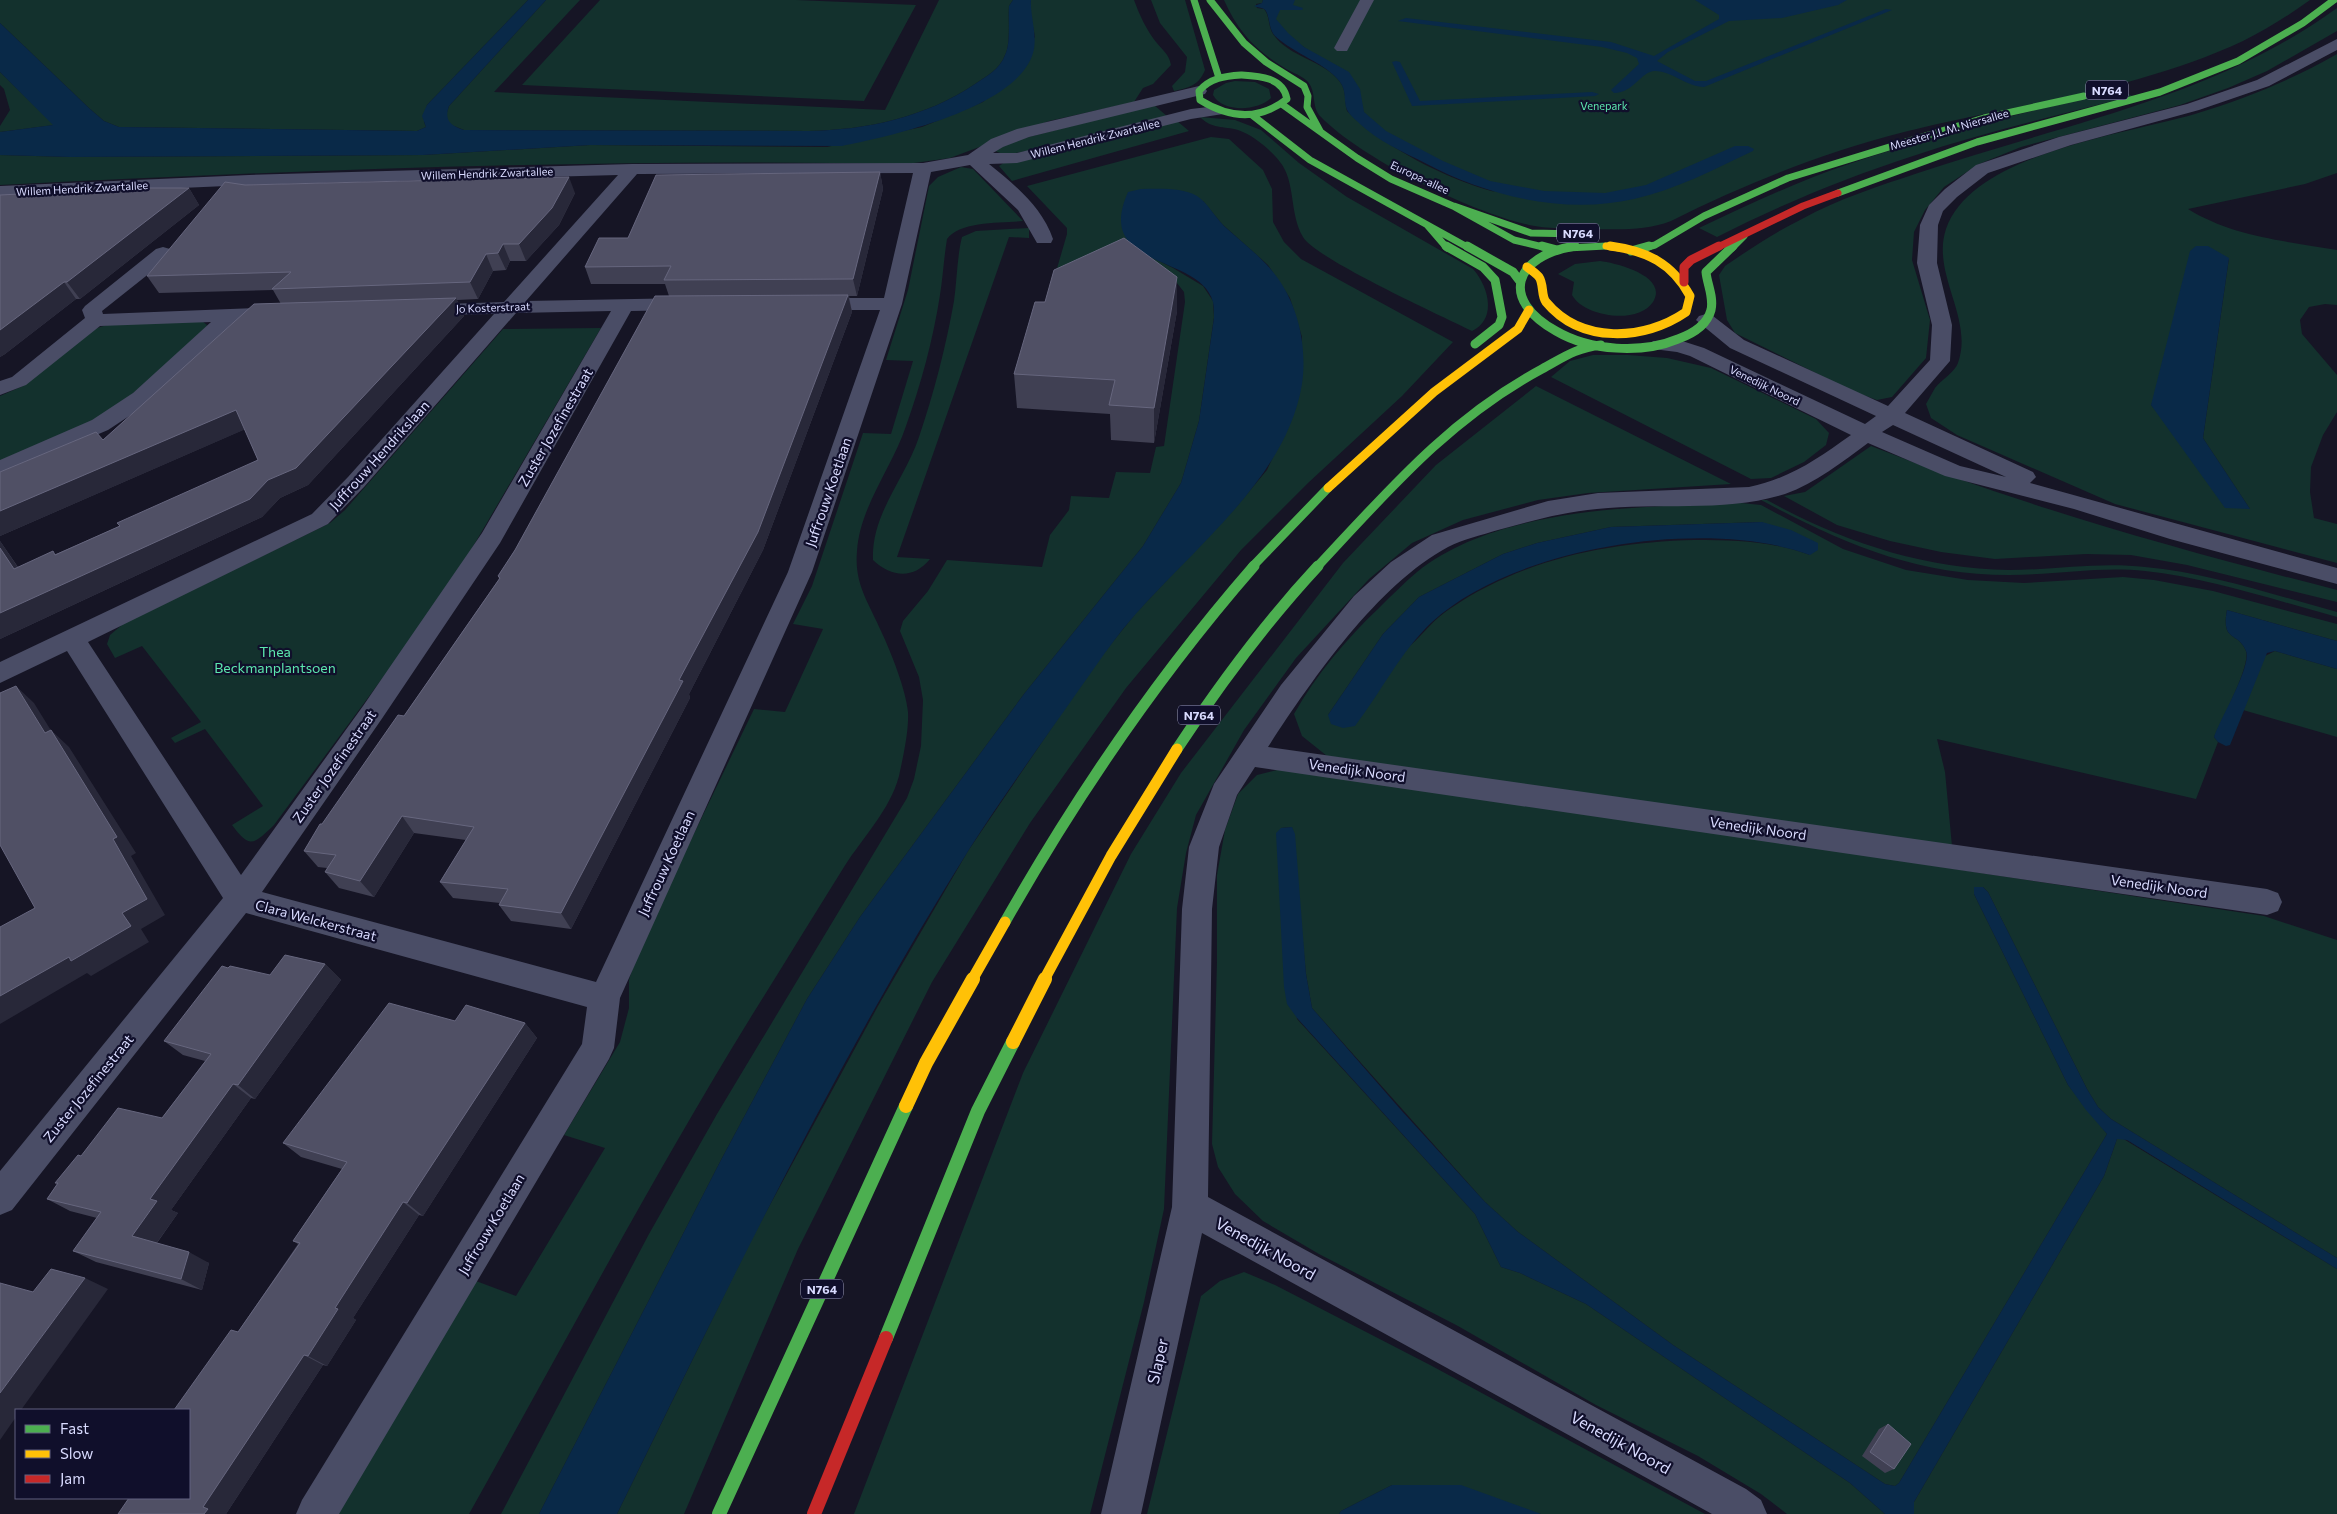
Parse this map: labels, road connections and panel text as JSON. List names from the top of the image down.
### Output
{
  "streets": {
    "main road": ["N764", "Meester J.L.M. Niersallee", "Europa-allee"],
    "street": [
      "Willem Hendrik Zwartallee",
      "Jo Kosterstraat",
      "Venedijk Noord",
      "Zuster Jozefinestraat",
      "Juffrouw Hendrikslaan",
      "Juffrouw Koetlaan",
      "Clara Welckerstraat",
      "Slaper"
    ]
  },
  "crossings": [
    ["N764", "Meester J.L.M. Niersallee"],
    ["N764", "Europa-allee"],
    ["N764", "Venedijk Noord"],
    ["Meester J.L.M. Niersallee", "Venedijk Noord"],
    ["Willem Hendrik Zwartallee", "Juffrouw Hendrikslaan"],
    ["Willem Hendrik Zwartallee", "Juffrouw Koetlaan"],
    ["Jo Kosterstraat", "Zuster Jozefinestraat"],
    ["Jo Kosterstraat", "Juffrouw Hendrikslaan"],
    ["Venedijk Noord", "Slaper"],
    ["Zuster Jozefinestraat", "Clara Welckerstraat"],
    ["Juffrouw Hendrikslaan", "Clara Welckerstraat"],
    ["Juffrouw Koetlaan", "Clara Welckerstraat"]
  ],
  "parks": ["Venepark", "Thea Beckmanplantsoen"],
  "legend": ["Fast", "Slow", "Jam"]
}
